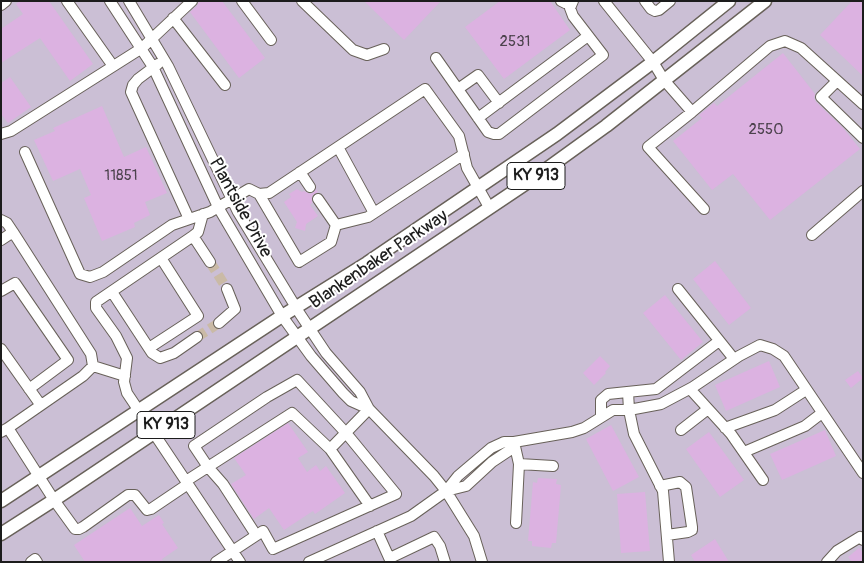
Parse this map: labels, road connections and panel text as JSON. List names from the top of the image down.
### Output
{
  "streets": {
    "main road": ["KY 913", "Blankenbaker Parkway"],
    "street": ["Plantside Drive"]
  },
  "crossings": [
    ["Plantside Drive", "Blankenbaker Parkway"]
  ],
  "house_numbers": ["2531", "2550", "11851"]
}
